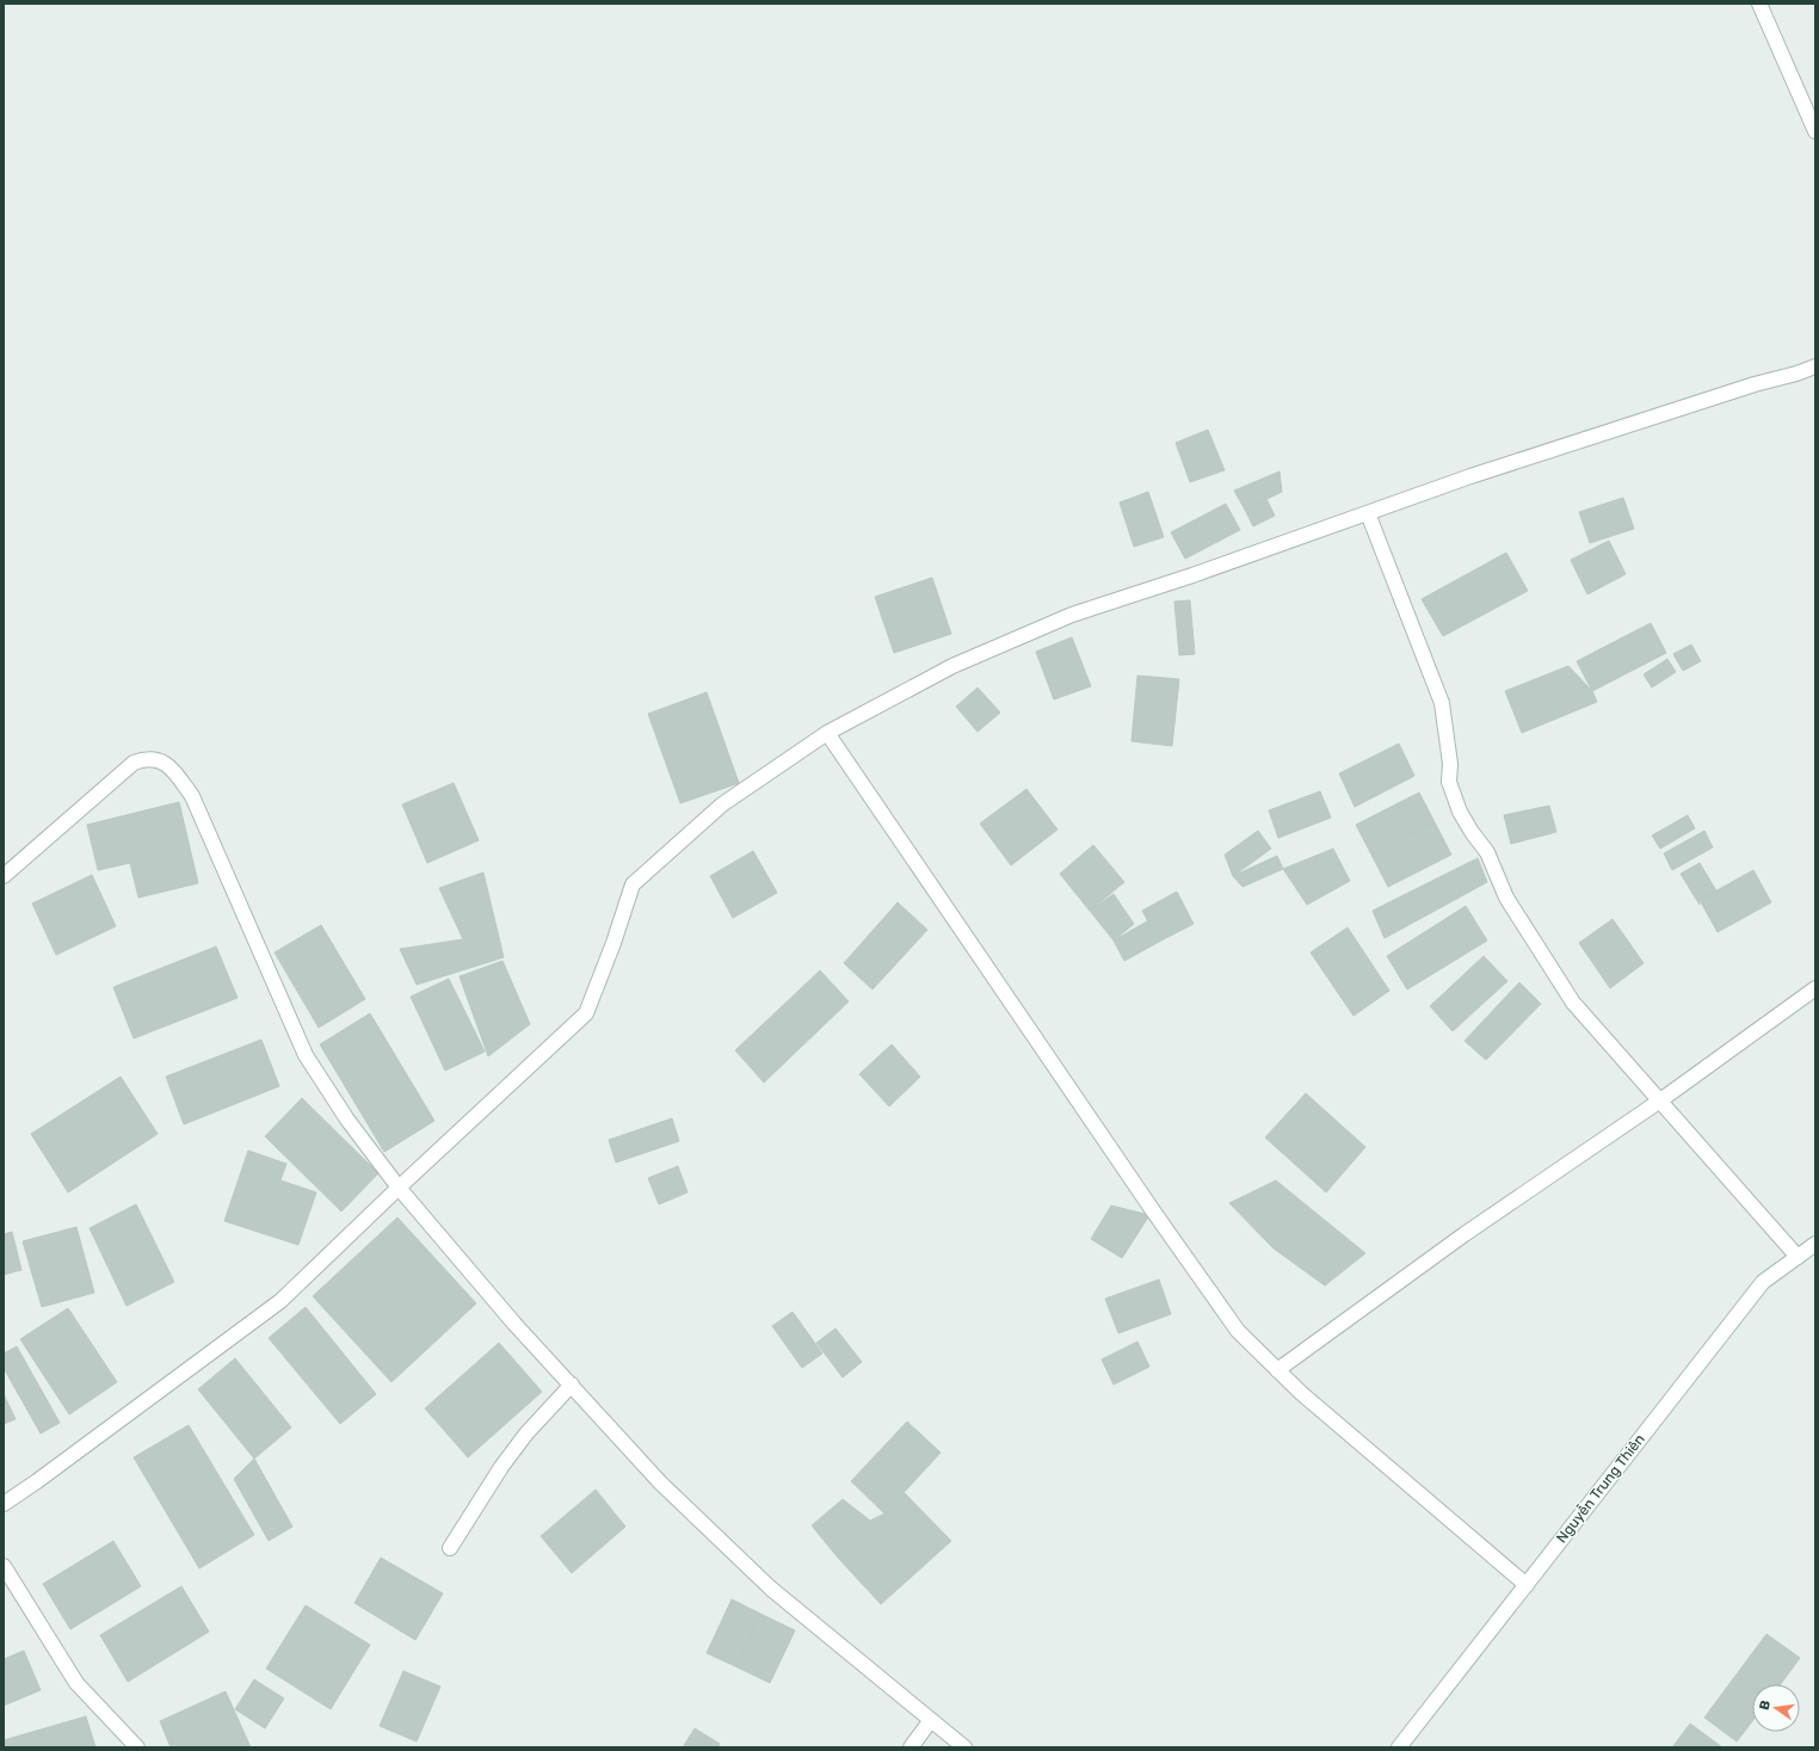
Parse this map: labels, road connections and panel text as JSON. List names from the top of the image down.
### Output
{
  "streets": {
    "street": ["Nguyễn Trung Thiên"]
  },
  "north": "left"
}
